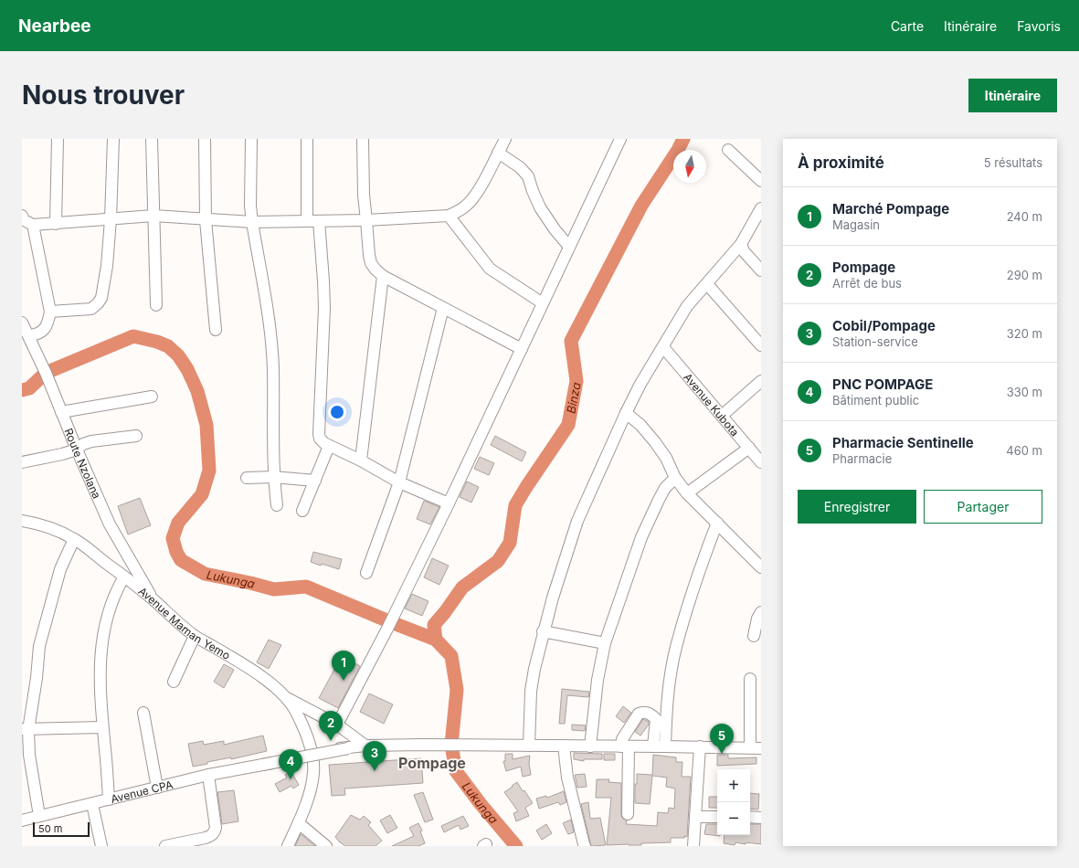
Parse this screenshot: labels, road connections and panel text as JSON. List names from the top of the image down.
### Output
{
  "streets": {
    "street": [
      "Avenue Kubota",
      "Route Nzolana",
      "Avenue Maman Yemo",
      "Avenue CPA"
    ]
  },
  "crossings": [
    ["Route Nzolana", "Avenue Maman Yemo"]
  ],
  "districts": ["Pompage"],
  "water": ["Binza", "Lukunga"],
  "scale_bar": "50 m",
  "north": "bottom",
  "page": {
    "header": "Nearbee",
    "nav": ["Carte", "Itinéraire", "Favoris"],
    "buttons": [
      "Itinéraire",
      ["Enregistrer", "Partager"]
    ],
    "title": "Nous trouver",
    "heading": ["À proximité", "5 résultats"],
    "list": [
      {
        "mark": "1",
        "name": "Marché Pompage",
        "note": "Magasin",
        "value": "240 m"
      },
      {
        "mark": "2",
        "name": "Pompage",
        "note": "Arrêt de bus",
        "value": "290 m"
      },
      {
        "mark": "3",
        "name": "Cobil/Pompage",
        "note": "Station-service",
        "value": "320 m"
      },
      {
        "mark": "4",
        "name": "PNC POMPAGE",
        "note": "Bâtiment public",
        "value": "330 m"
      },
      {
        "mark": "5",
        "name": "Pharmacie Sentinelle",
        "note": "Pharmacie",
        "value": "460 m"
      }
    ],
    "pins": [
      "1",
      "2",
      "5",
      "3",
      "4"
    ],
    "map_buttons": ["+", "−"],
    "scale": "50 m"
  }
}
